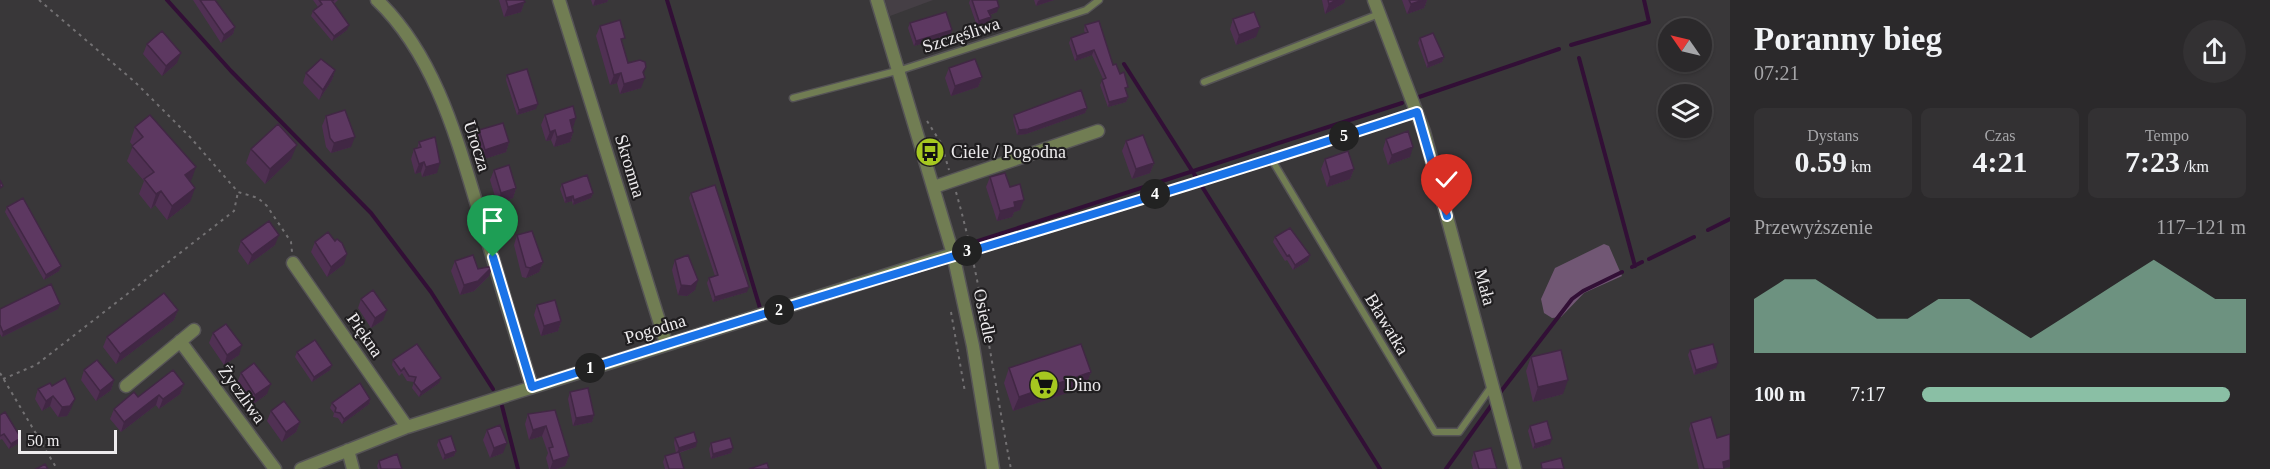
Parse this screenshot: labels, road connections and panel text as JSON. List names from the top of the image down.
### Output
{
  "streets": {
    "street": [
      "Urocza",
      "Skromna",
      "Mała",
      "Osiedle",
      "Pogodna",
      "Piękna",
      "Życzliwa"
    ],
    "lane": ["Szczęśliwa", "Bławatka"]
  },
  "crossings": [
    ["Szczęśliwa", "Osiedle"],
    ["Urocza", "Pogodna"],
    ["Skromna", "Pogodna"],
    ["Mała", "Bławatka"],
    ["Osiedle", "Pogodna"],
    ["Pogodna", "Piękna"]
  ],
  "places": {
    "bus stop": ["Ciele / Pogodna"],
    "supermarket": ["Dino"]
  },
  "scale_bar": "50 m",
  "north": "top left",
  "page": {
    "heading": ["Poranny bieg", "07:21"],
    "stats": [
      ["Dystans", "0.59 km"],
      ["Czas", "4:21"],
      ["Tempo", "7:23 /km"]
    ],
    "pins": [
      "5",
      "4",
      "3",
      "2",
      "1"
    ],
    "chart": ["Przewyższenie", "117–121 m"],
    "list": [
      {
        "name": "100 m",
        "note": "7:17"
      }
    ],
    "scale": "50 m"
  }
}
